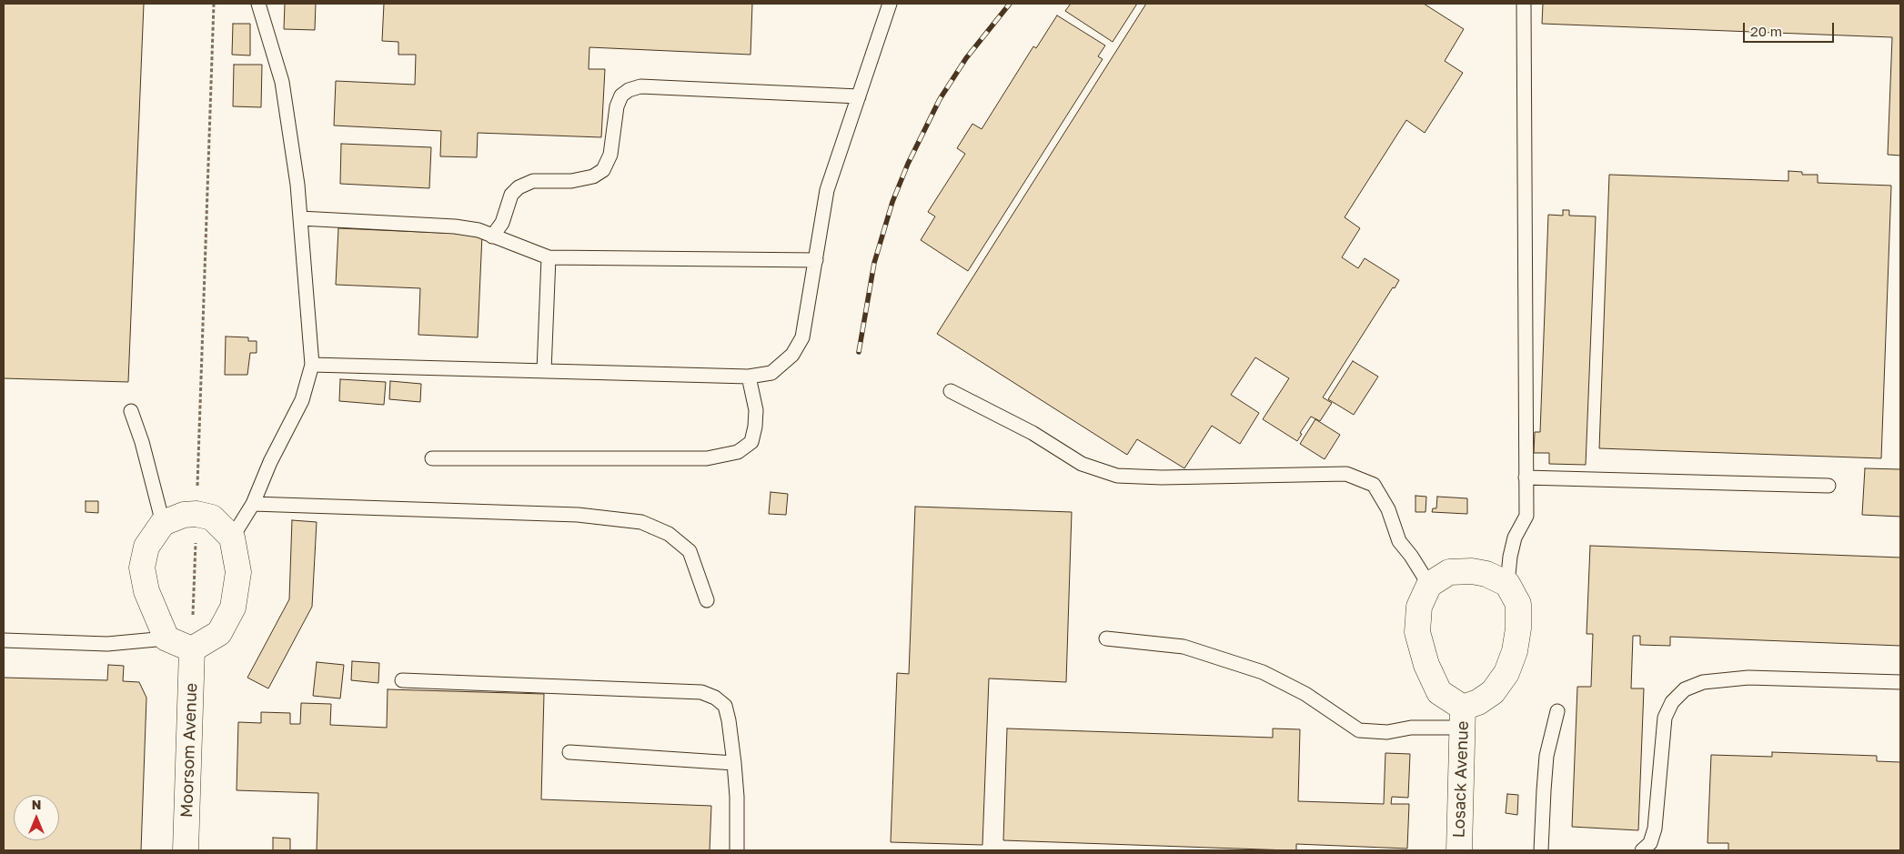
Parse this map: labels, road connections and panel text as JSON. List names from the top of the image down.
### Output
{
  "streets": {
    "street": ["Moorsom Avenue", "Losack Avenue"]
  },
  "scale_bar": "20 m",
  "north": "top"
}
